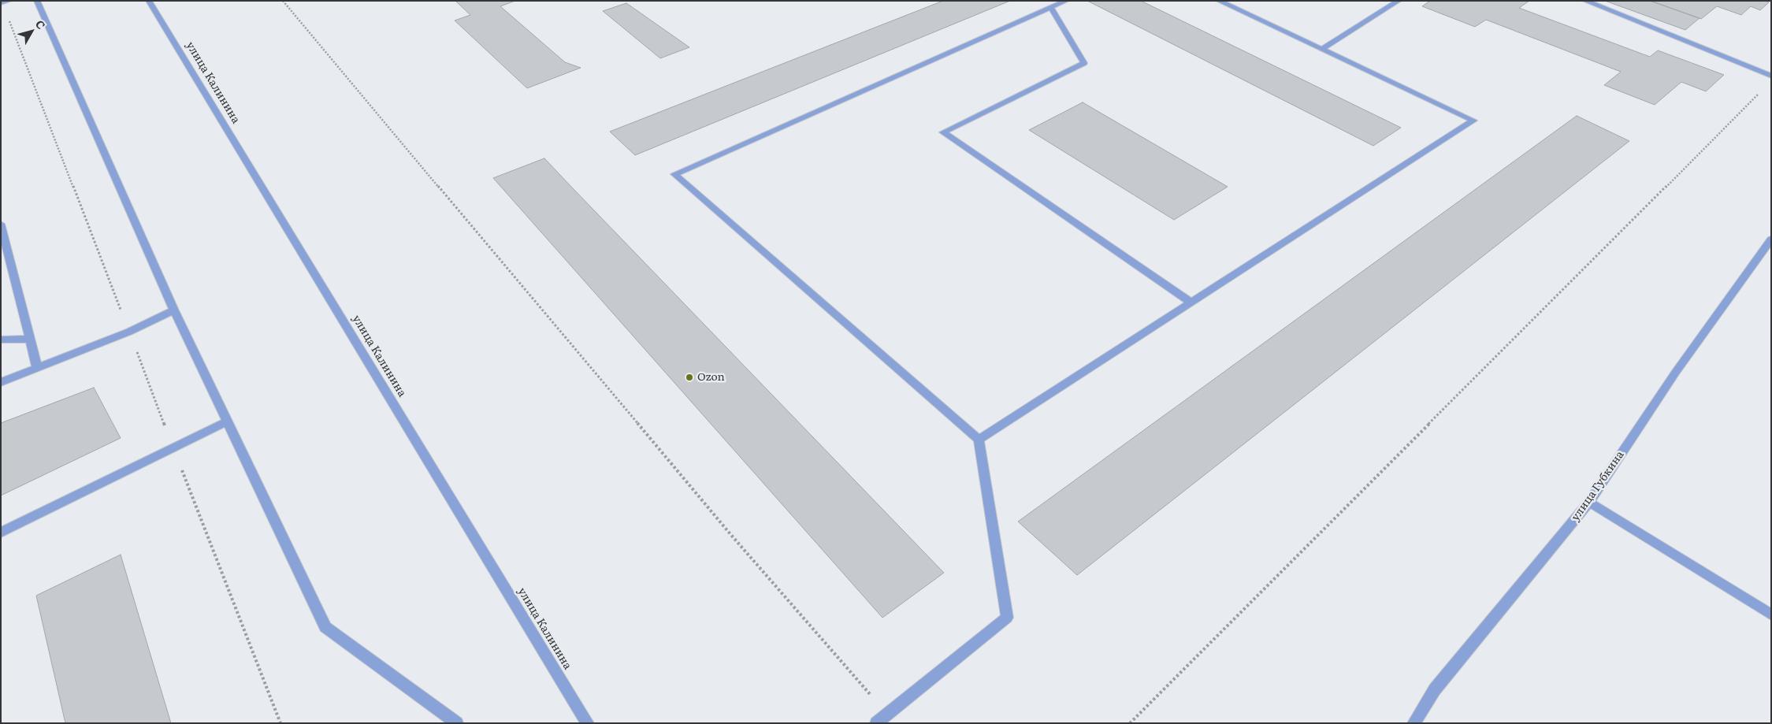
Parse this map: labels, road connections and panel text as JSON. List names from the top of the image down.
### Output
{
  "streets": {
    "street": ["улица Калинина", "улица Губкина"]
  },
  "places": ["Ozon"],
  "north": "top right"
}
